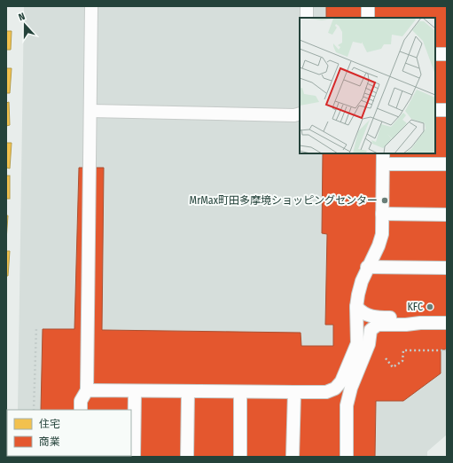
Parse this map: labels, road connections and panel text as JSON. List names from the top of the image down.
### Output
{
  "places": ["MrMax町田多摩境ショッピングセンター", "KFC"],
  "legend": ["住宅", "商業"],
  "north": "top"
}
